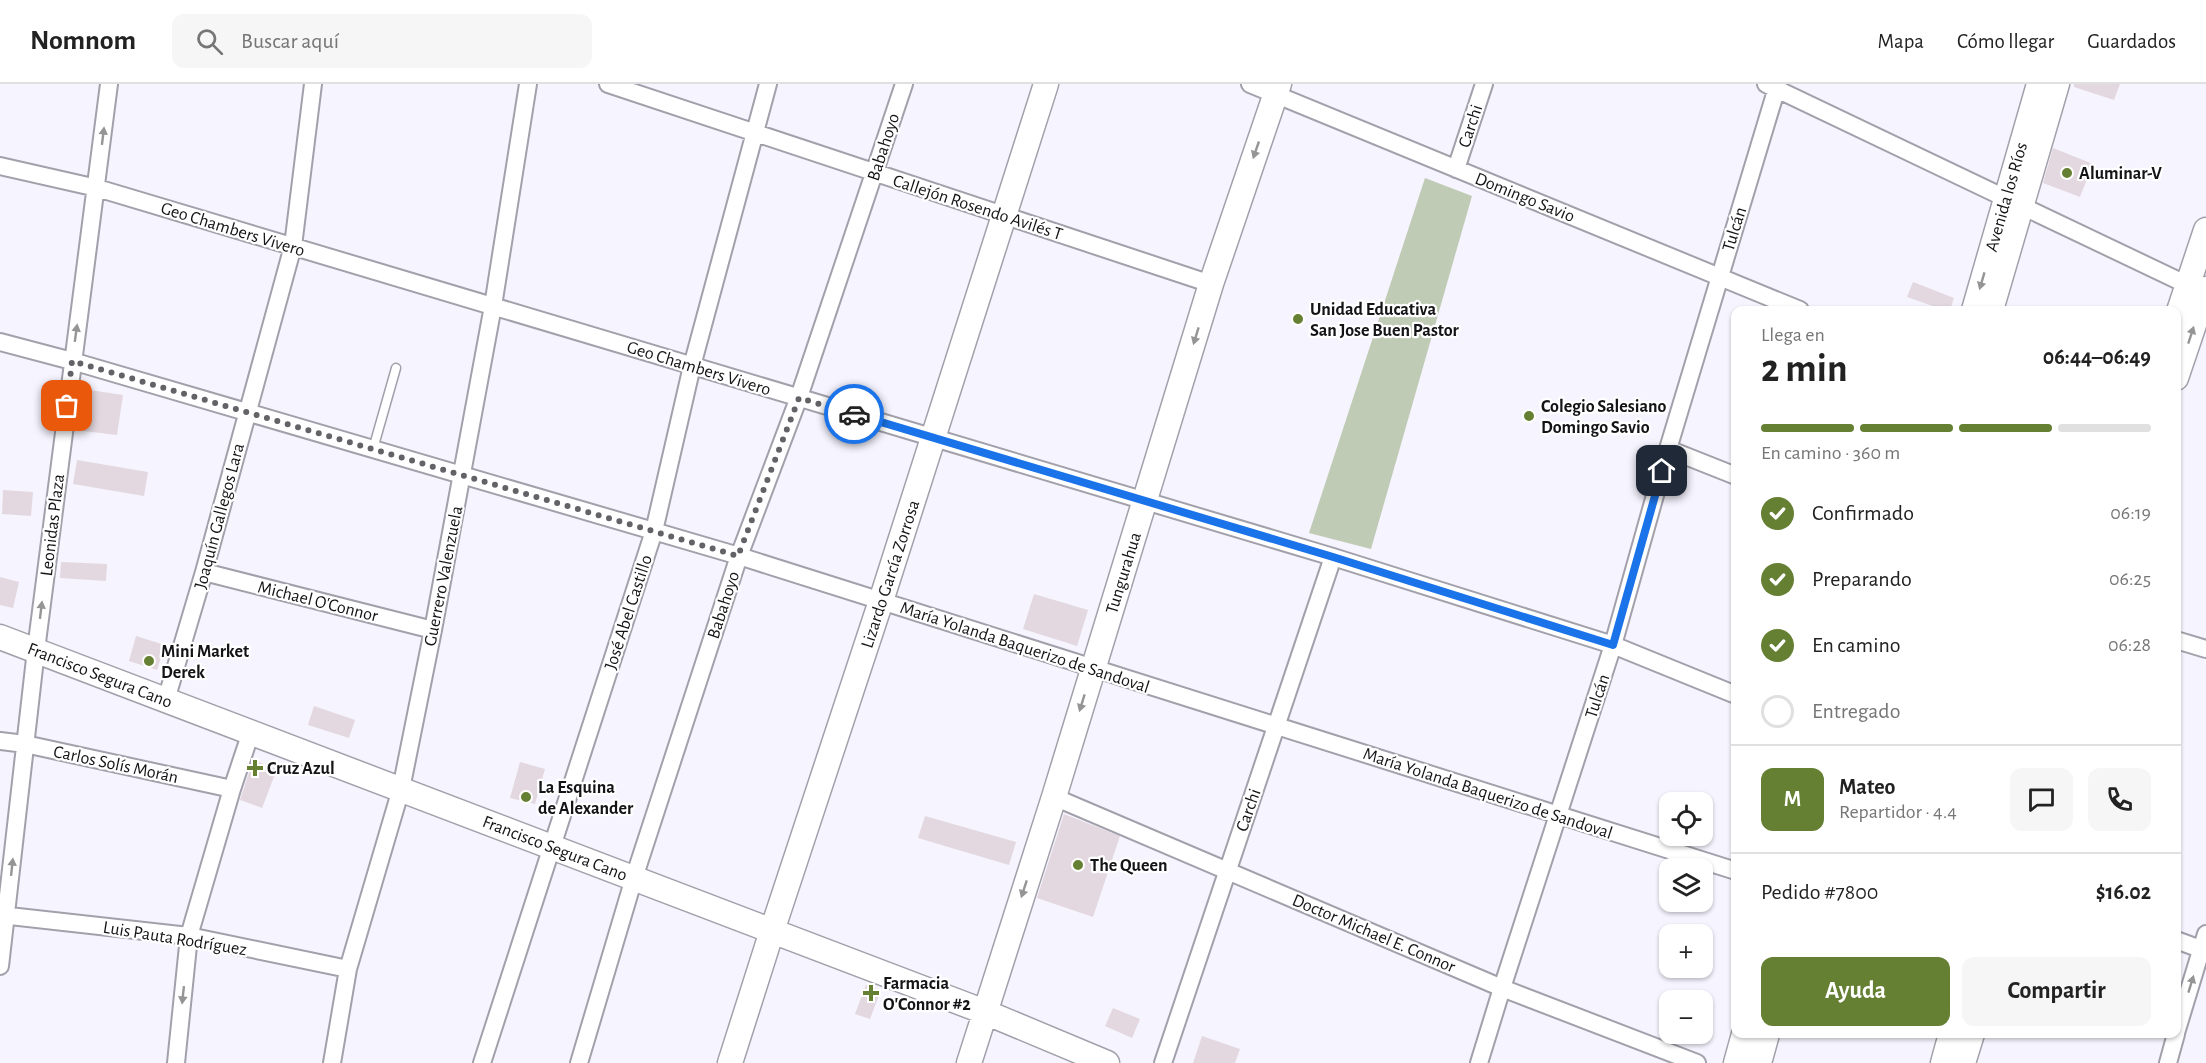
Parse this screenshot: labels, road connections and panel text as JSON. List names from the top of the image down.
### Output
{
  "streets": {
    "street": [
      "Carchi",
      "Babahoyo",
      "Domingo Savio",
      "Avenida los Ríos",
      "Callejón Rosendo Avilés T",
      "Geo Chambers Vivero",
      "Tulcán",
      "Joaquín Gallegos Lara",
      "Leonidas Plaza",
      "Tungurahua",
      "Lizardo García Zorrosa",
      "Guerrero Valenzuela",
      "Michael O'Connor",
      "José Abel Castillo",
      "María Yolanda Baquerizo de Sandoval",
      "Francisco Segura Cano",
      "Carlos Solís Morán",
      "Doctor Michael E. Connor",
      "Luis Pauta Rodríguez"
    ]
  },
  "crossings": [
    ["Carchi", "Domingo Savio"],
    ["Carchi", "Geo Chambers Vivero"],
    ["Carchi", "María Yolanda Baquerizo de Sandoval"],
    ["Carchi", "Doctor Michael E. Connor"],
    ["Babahoyo", "Callejón Rosendo Avilés T"],
    ["Babahoyo", "Geo Chambers Vivero"],
    ["Babahoyo", "María Yolanda Baquerizo de Sandoval"],
    ["Babahoyo", "Francisco Segura Cano"],
    ["Domingo Savio", "Tulcán"],
    ["Domingo Savio", "Tungurahua"],
    ["Callejón Rosendo Avilés T", "Tungurahua"],
    ["Callejón Rosendo Avilés T", "Lizardo García Zorrosa"],
    ["Callejón Rosendo Avilés T", "José Abel Castillo"],
    ["Geo Chambers Vivero", "Tulcán"],
    ["Geo Chambers Vivero", "Joaquín Gallegos Lara"],
    ["Geo Chambers Vivero", "Leonidas Plaza"],
    ["Geo Chambers Vivero", "Tungurahua"],
    ["Geo Chambers Vivero", "Lizardo García Zorrosa"],
    ["Geo Chambers Vivero", "Guerrero Valenzuela"],
    ["Geo Chambers Vivero", "José Abel Castillo"],
    ["Tulcán", "María Yolanda Baquerizo de Sandoval"],
    ["Tulcán", "Doctor Michael E. Connor"],
    ["Joaquín Gallegos Lara", "Michael O'Connor"],
    ["Joaquín Gallegos Lara", "María Yolanda Baquerizo de Sandoval"],
    ["Joaquín Gallegos Lara", "Francisco Segura Cano"],
    ["Leonidas Plaza", "María Yolanda Baquerizo de Sandoval"],
    ["Leonidas Plaza", "Francisco Segura Cano"],
    ["Leonidas Plaza", "Carlos Solís Morán"],
    ["Leonidas Plaza", "Luis Pauta Rodríguez"],
    ["Tungurahua", "María Yolanda Baquerizo de Sandoval"],
    ["Tungurahua", "Francisco Segura Cano"],
    ["Tungurahua", "Doctor Michael E. Connor"],
    ["Lizardo García Zorrosa", "María Yolanda Baquerizo de Sandoval"],
    ["Lizardo García Zorrosa", "Francisco Segura Cano"],
    ["Guerrero Valenzuela", "Michael O'Connor"],
    ["Guerrero Valenzuela", "María Yolanda Baquerizo de Sandoval"],
    ["Guerrero Valenzuela", "Francisco Segura Cano"],
    ["Guerrero Valenzuela", "Luis Pauta Rodríguez"],
    ["José Abel Castillo", "María Yolanda Baquerizo de Sandoval"],
    ["José Abel Castillo", "Francisco Segura Cano"]
  ],
  "one_way": ["Leonidas Plaza", "Tungurahua"],
  "places": {
    "other": [
      "Aluminar-V",
      "Unidad Educativa San Jose Buen Pastor",
      "Colegio Salesiano Domingo Savio",
      "Mini Market Derek",
      "La Esquina de Alexander",
      "The Queen"
    ],
    "health": ["Cruz Azul", "Farmacia O'Connor #2"]
  },
  "page": {
    "header": "Nomnom",
    "search": "Buscar aquí",
    "nav": ["Mapa", "Cómo llegar", "Guardados"],
    "heading": ["2 min", "Llega en", "06:44–06:49"],
    "panel": [
      "Mateo",
      "Repartidor · 4.4",
      "Pedido #7800",
      "$16.02"
    ],
    "bar": "En camino · 360 m",
    "list": [
      ["Confirmado", "06:19"],
      ["Preparando", "06:25"],
      ["En camino", "06:28"],
      "Entregado"
    ],
    "round": "M",
    "map_buttons": ["+", "−"],
    "buttons": ["Ayuda", "Compartir"]
  }
}
